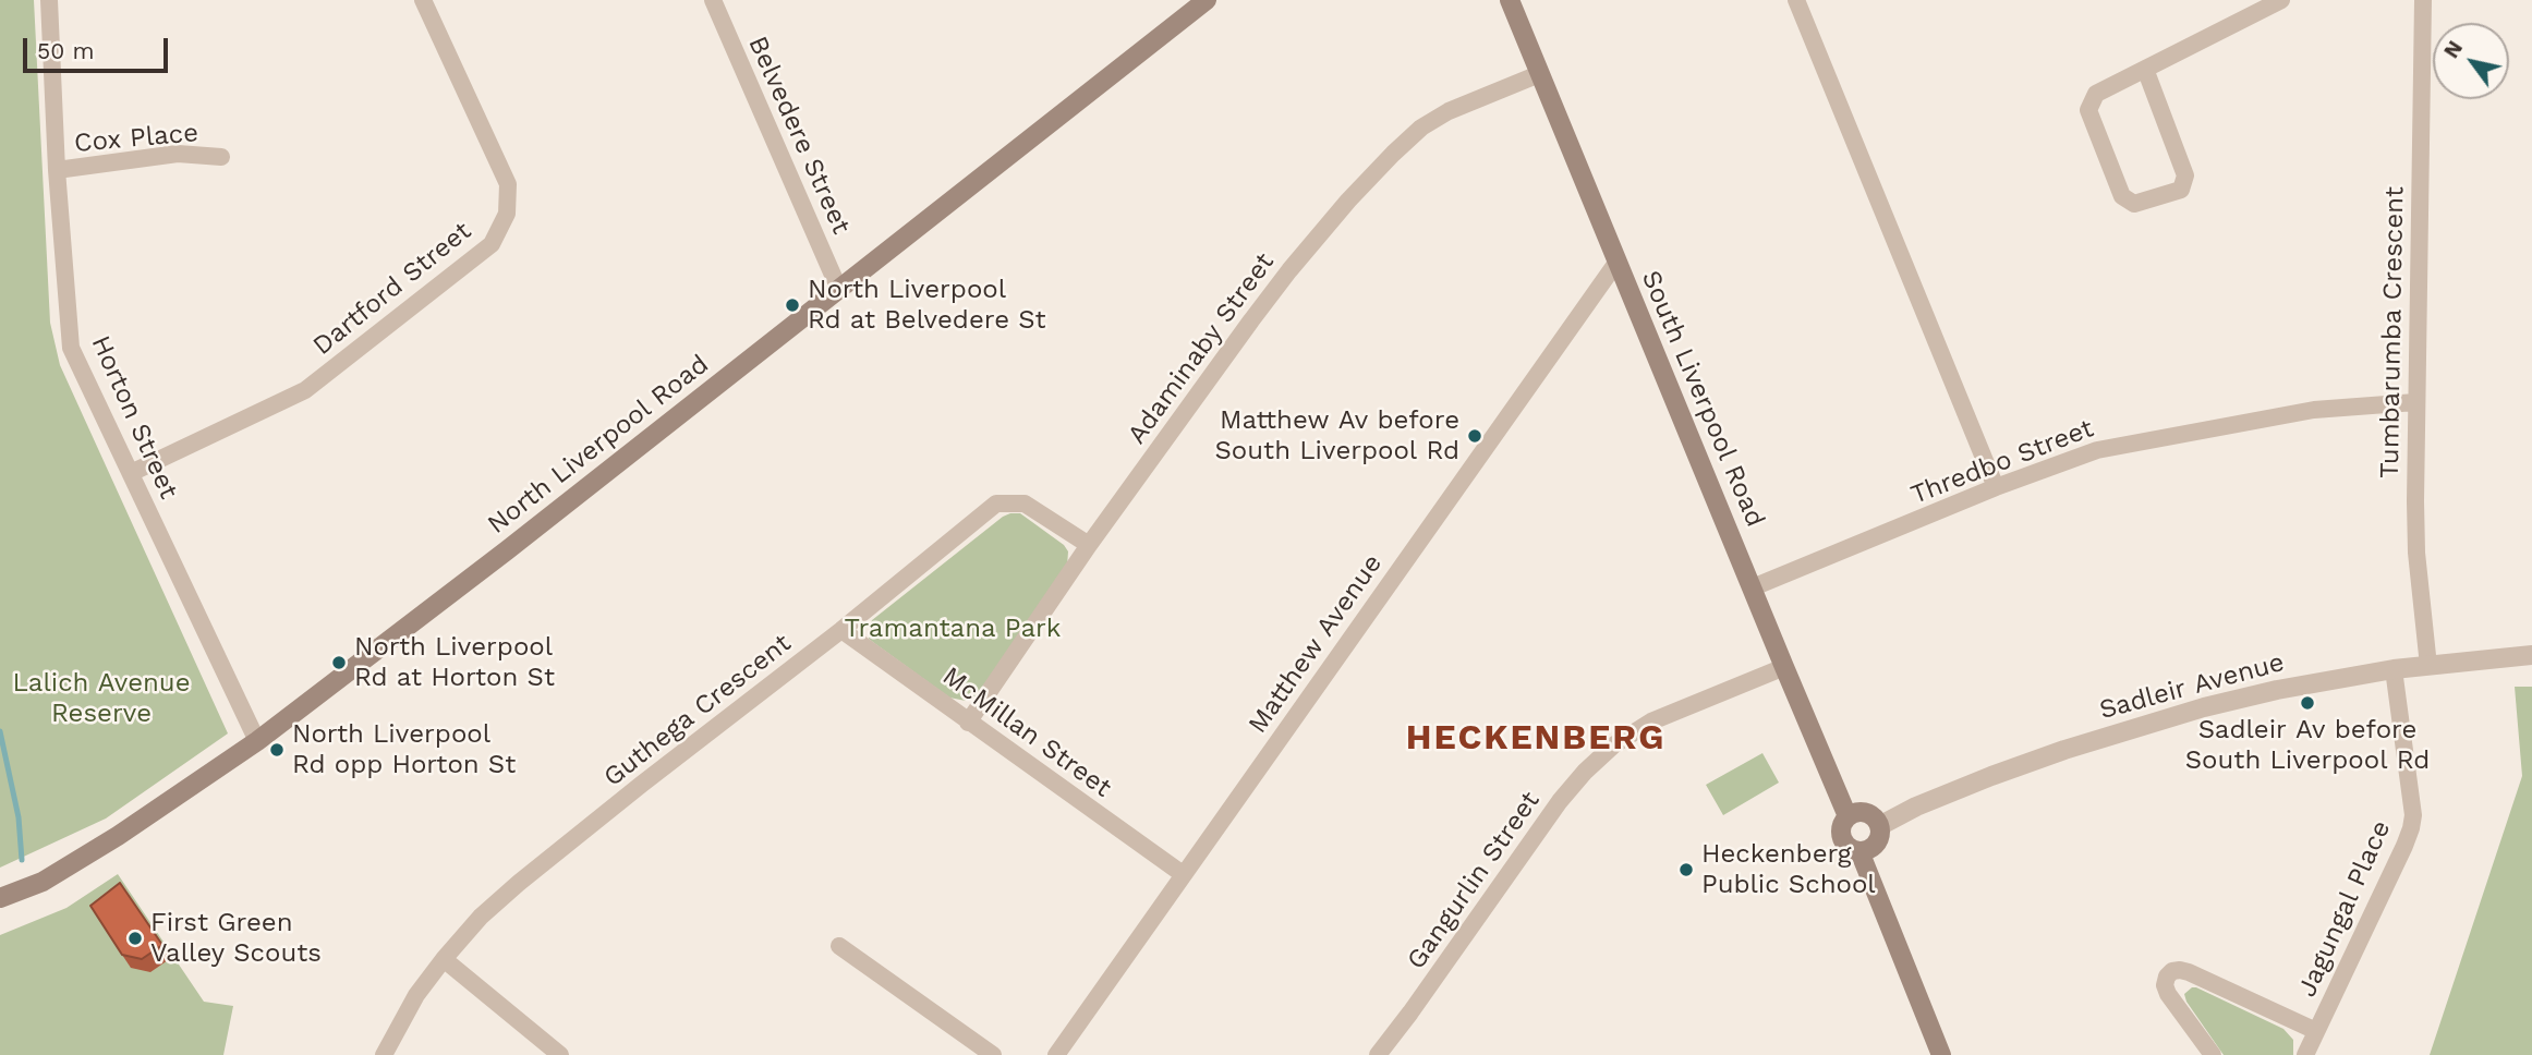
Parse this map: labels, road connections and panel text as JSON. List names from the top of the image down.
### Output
{
  "streets": {
    "main road": ["South Liverpool Road", "North Liverpool Road"],
    "street": [
      "Belvedere Street",
      "Cox Place",
      "Dartford Street",
      "Tumbarumba Crescent",
      "Adaminaby Street",
      "Horton Street",
      "Thredbo Street",
      "Matthew Avenue",
      "Sadleir Avenue",
      "Guthega Crescent",
      "McMillan Street",
      "Gangurlin Street",
      "Jagungal Place"
    ]
  },
  "crossings": [
    ["Belvedere Street", "North Liverpool Road"],
    ["Cox Place", "Horton Street"],
    ["Dartford Street", "Horton Street"],
    ["Tumbarumba Crescent", "Thredbo Street"],
    ["Tumbarumba Crescent", "Sadleir Avenue"],
    ["Adaminaby Street", "South Liverpool Road"],
    ["Adaminaby Street", "Guthega Crescent"],
    ["Adaminaby Street", "McMillan Street"],
    ["South Liverpool Road", "Thredbo Street"],
    ["South Liverpool Road", "Matthew Avenue"],
    ["South Liverpool Road", "Sadleir Avenue"],
    ["South Liverpool Road", "Gangurlin Street"],
    ["Horton Street", "North Liverpool Road"],
    ["Matthew Avenue", "McMillan Street"],
    ["Sadleir Avenue", "Jagungal Place"],
    ["Guthega Crescent", "McMillan Street"]
  ],
  "districts": ["HECKENBERG"],
  "parks": ["Tramantana Park", "Lalich Avenue Reserve"],
  "places": [
    "North Liverpool Rd at Belvedere St",
    "Matthew Av before South Liverpool Rd",
    "North Liverpool Rd at Horton St",
    "Sadleir Av before South Liverpool Rd",
    "North Liverpool Rd opp Horton St",
    "Heckenberg Public School",
    "First Green Valley Scouts"
  ],
  "scale_bar": "50 m",
  "north": "top left"
}
